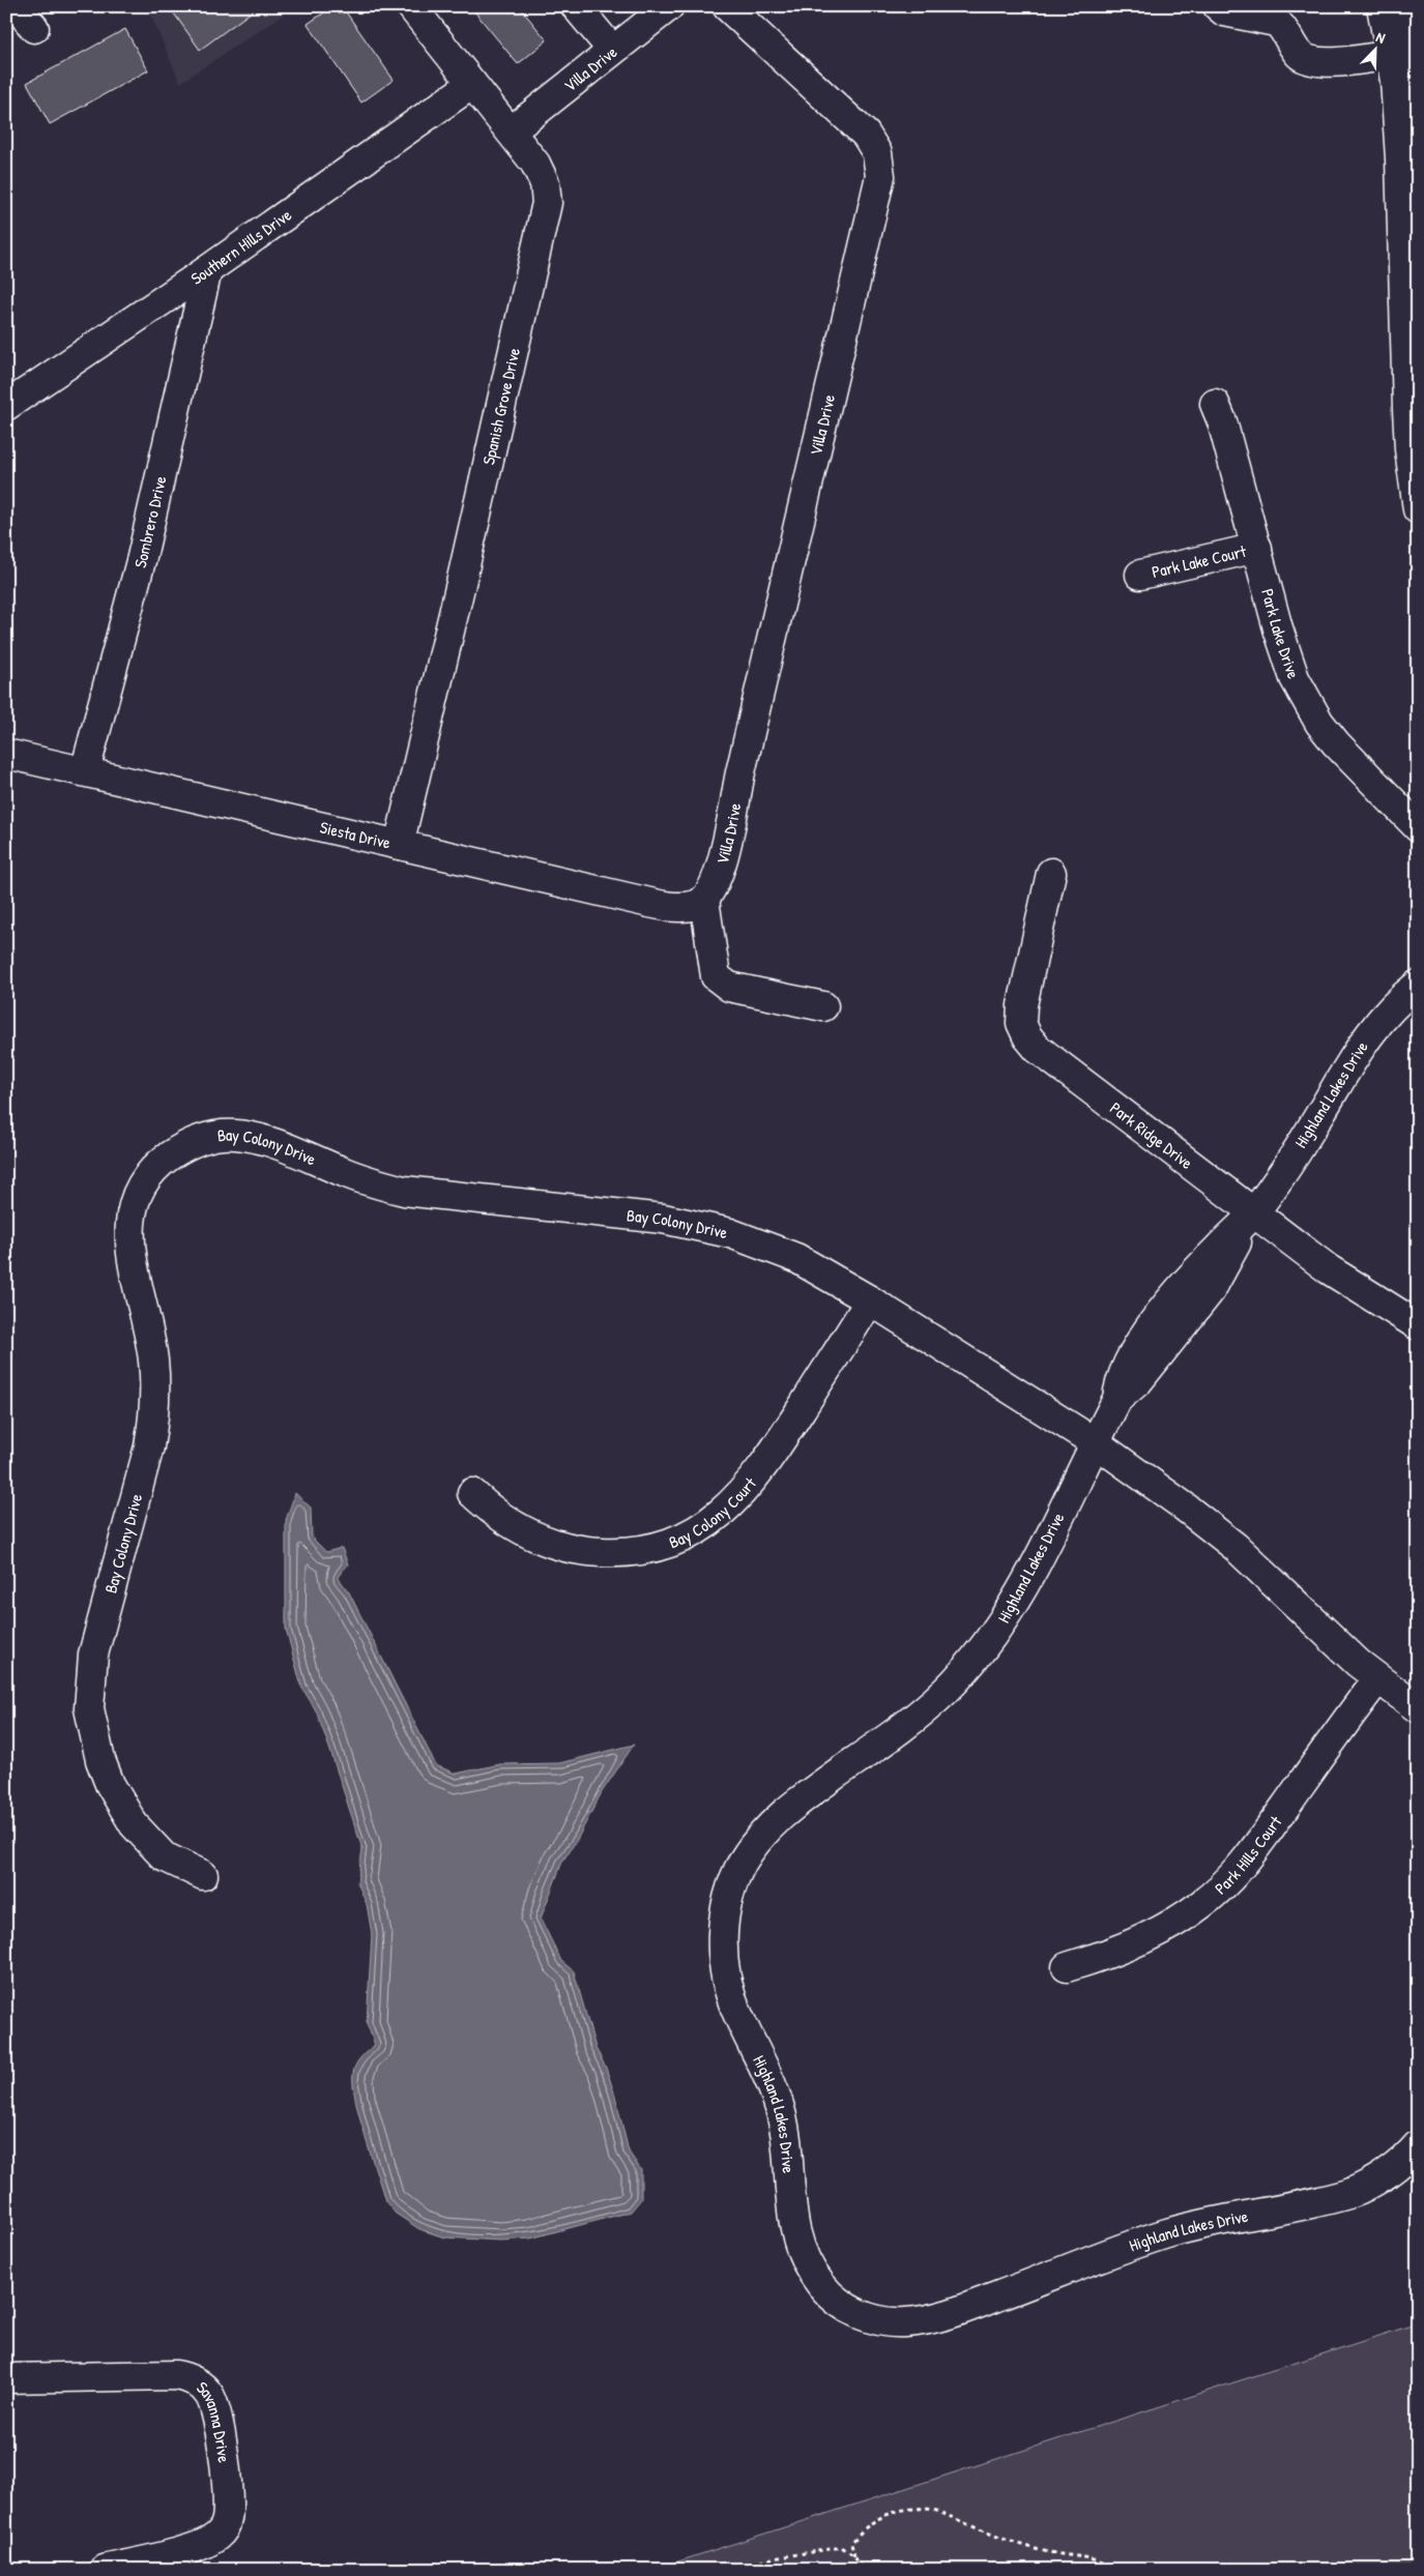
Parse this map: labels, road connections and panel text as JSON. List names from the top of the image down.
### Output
{
  "streets": {
    "street": [
      "Villa Drive",
      "Southern Hills Drive",
      "Spanish Grove Drive",
      "Sombrero Drive",
      "Park Lake Court",
      "Park Lake Drive",
      "Siesta Drive",
      "Highland Lakes Drive",
      "Park Ridge Drive",
      "Bay Colony Drive",
      "Bay Colony Court",
      "Park Hills Court",
      "Savanna Drive"
    ]
  },
  "crossings": [
    ["Villa Drive", "Spanish Grove Drive"],
    ["Villa Drive", "Siesta Drive"],
    ["Southern Hills Drive", "Spanish Grove Drive"],
    ["Southern Hills Drive", "Sombrero Drive"],
    ["Spanish Grove Drive", "Siesta Drive"],
    ["Sombrero Drive", "Siesta Drive"],
    ["Park Lake Court", "Park Lake Drive"],
    ["Highland Lakes Drive", "Park Ridge Drive"],
    ["Highland Lakes Drive", "Bay Colony Drive"],
    ["Bay Colony Drive", "Bay Colony Court"]
  ],
  "north": "top right"
}
